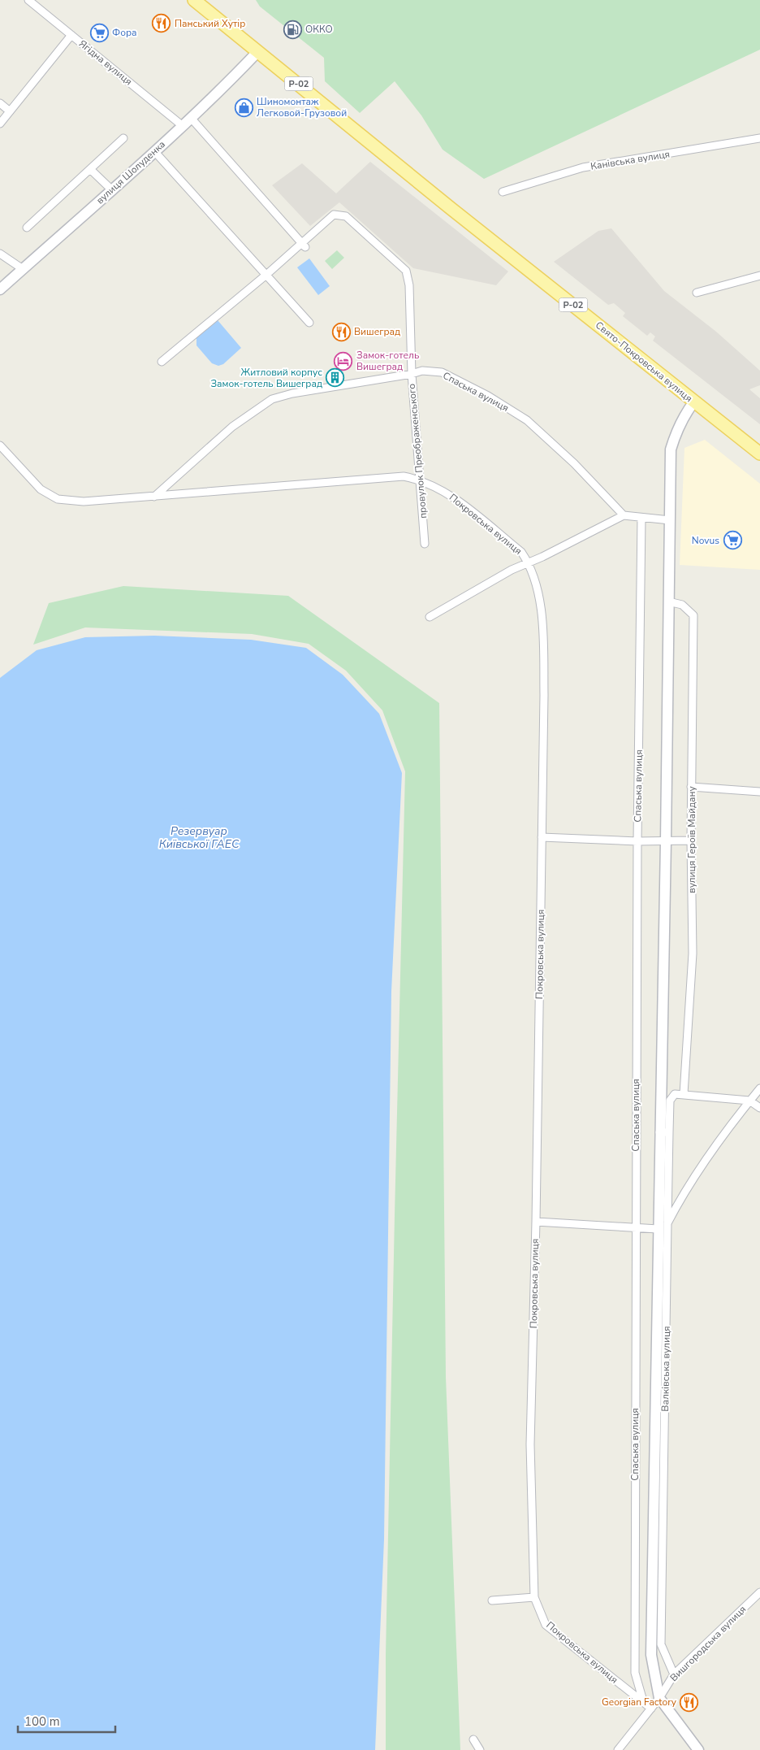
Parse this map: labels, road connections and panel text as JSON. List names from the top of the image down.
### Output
{
  "streets": {
    "main road": ["Р-02", "Свято-Покровська вулиця"],
    "street": [
      "Ягідна вулиця",
      "Канівська вулиця",
      "вулиця Шолуденка",
      "Спаська вулиця",
      "провулок Преображенського",
      "Покровська вулиця",
      "вулиця Героїв Майдану",
      "Валківська вулиця",
      "Вишгородська вулиця"
    ]
  },
  "crossings": [
    ["Ягідна вулиця", "вулиця Шолуденка"],
    ["Р-02", "вулиця Шолуденка"],
    ["Р-02", "Свято-Покровська вулиця"],
    ["вулиця Шолуденка", "Свято-Покровська вулиця"],
    ["Свято-Покровська вулиця", "Спаська вулиця"],
    ["Спаська вулиця", "провулок Преображенського"],
    ["Спаська вулиця", "Покровська вулиця"],
    ["Спаська вулиця", "вулиця Героїв Майдану"],
    ["Спаська вулиця", "Валківська вулиця"],
    ["Спаська вулиця", "Вишгородська вулиця"],
    ["провулок Преображенського", "Покровська вулиця"],
    ["Покровська вулиця", "Вишгородська вулиця"]
  ],
  "water": ["Резервуар Київської ГАЕС"],
  "places": {
    "restaurant": ["Панський Хутір", "Вишеград", "Georgian Factory"],
    "fuel station": ["ОККО"],
    "supermarket": ["Фора", "Novus"],
    "shop": ["Шиномонтаж Легковой-Грузовой"],
    "hotel": ["Замок-готель Вишеград"],
    "building": ["Житловий корпус Замок-готель Вишеград"]
  },
  "scale_bar": "100 m"
}
